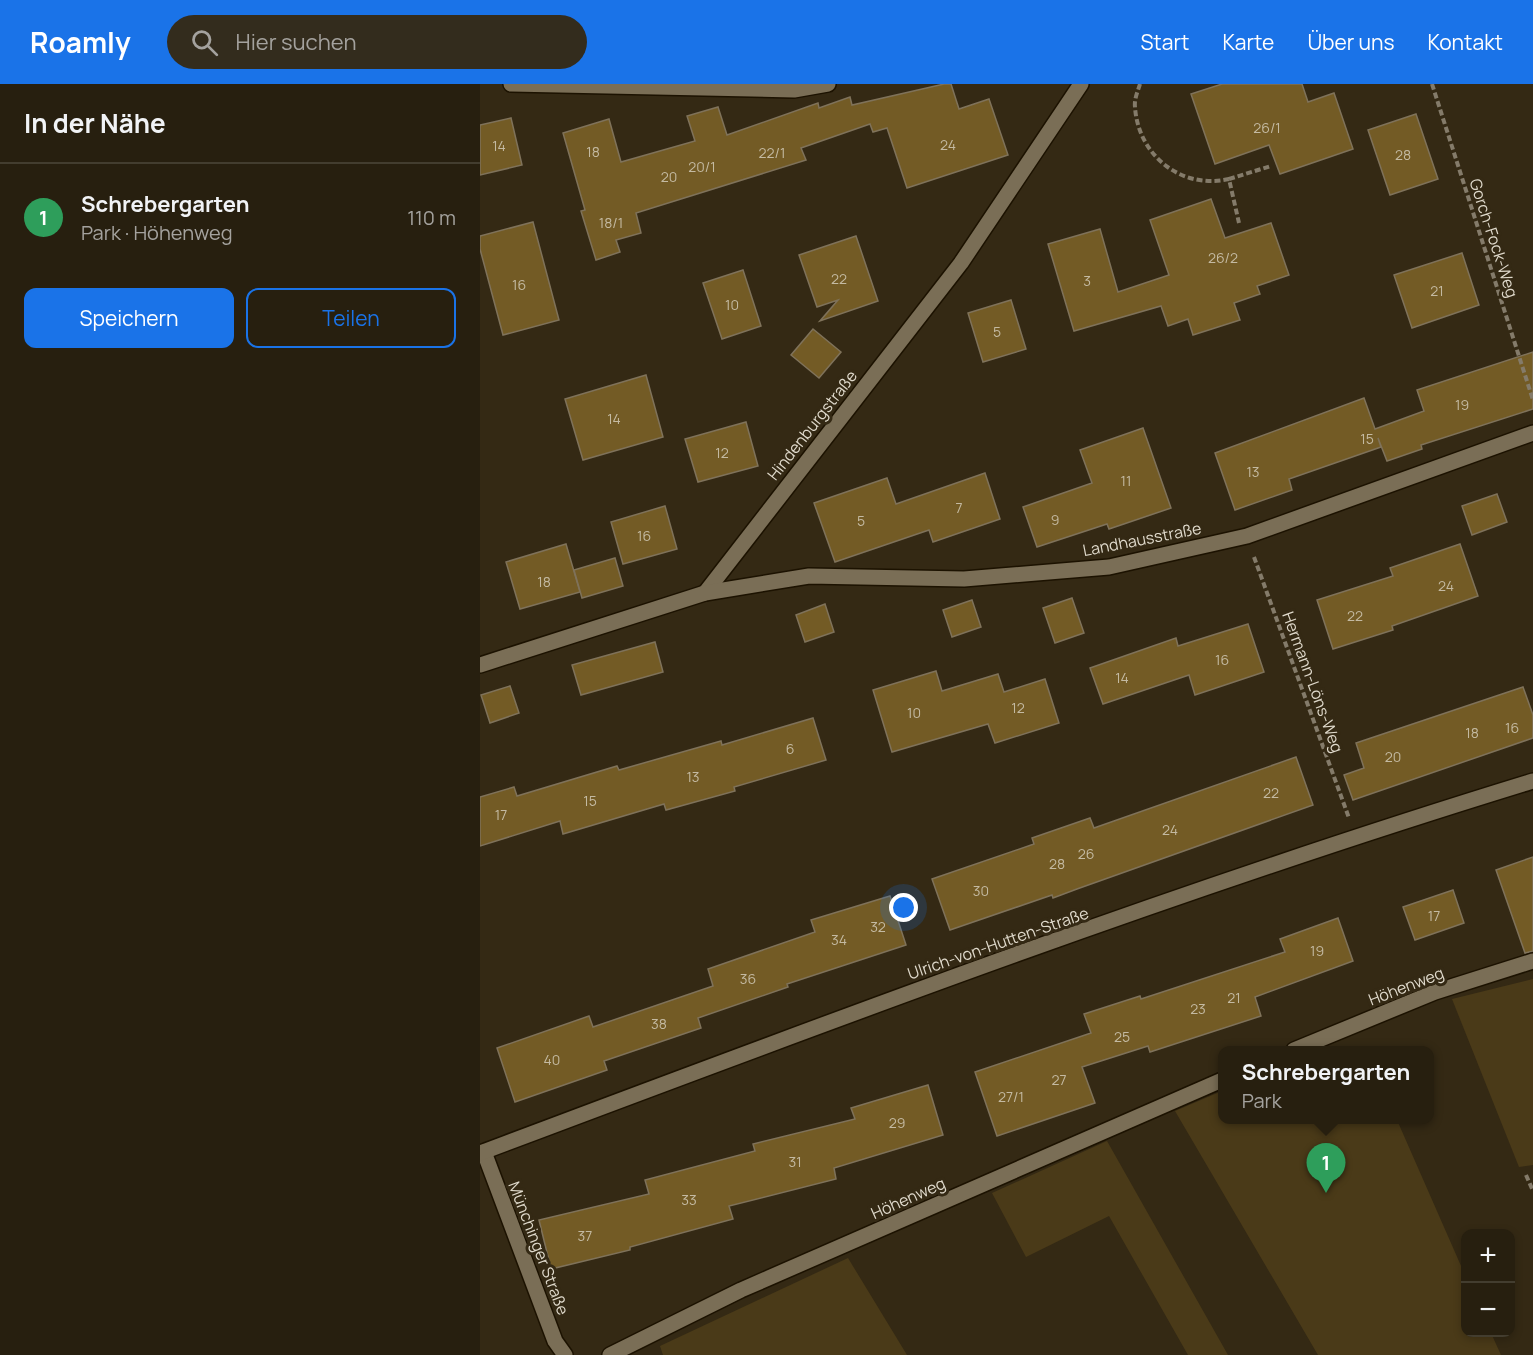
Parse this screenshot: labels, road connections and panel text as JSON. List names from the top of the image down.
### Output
{
  "streets": {
    "street": [
      "Hindenburgstraße",
      "Landhausstraße",
      "Ulrich-von-Hutten-Straße",
      "Höhenweg",
      "Münchinger Straße"
    ],
    "path": ["Gorch-Fock-Weg", "Hermann-Löns-Weg"]
  },
  "crossings": [
    ["Hindenburgstraße", "Landhausstraße"],
    ["Landhausstraße", "Hermann-Löns-Weg"],
    ["Hermann-Löns-Weg", "Ulrich-von-Hutten-Straße"],
    ["Ulrich-von-Hutten-Straße", "Münchinger Straße"]
  ],
  "house_numbers": [
    "26/1",
    "24",
    "14",
    "18",
    "22/1",
    "28",
    "20/1",
    "20",
    "18/1",
    "26/2",
    "22",
    "3",
    "16",
    "21",
    "10",
    "5",
    "19",
    "14",
    "15",
    "12",
    "13",
    "11",
    "7",
    "9",
    "5",
    "16",
    "18",
    "24",
    "22",
    "16",
    "14",
    "12",
    "10",
    "16",
    "18",
    "6",
    "20",
    "13",
    "22",
    "15",
    "17",
    "24",
    "26",
    "28",
    "30",
    "17",
    "32",
    "34",
    "19",
    "36",
    "21",
    "23",
    "38",
    "25",
    "40",
    "27",
    "27/1",
    "29",
    "31",
    "33",
    "37"
  ],
  "page": {
    "header": "Roamly",
    "search": "Hier suchen",
    "nav": [
      "Start",
      "Karte",
      "Über uns",
      "Kontakt"
    ],
    "heading": "In der Nähe",
    "list": [
      {
        "mark": "1",
        "name": "Schrebergarten",
        "note": "Park · Höhenweg",
        "value": "110 m"
      }
    ],
    "buttons": ["Speichern", "Teilen"],
    "popup": ["Schrebergarten", "Park"],
    "pins": "1",
    "map_buttons": ["+", "−"]
  }
}
